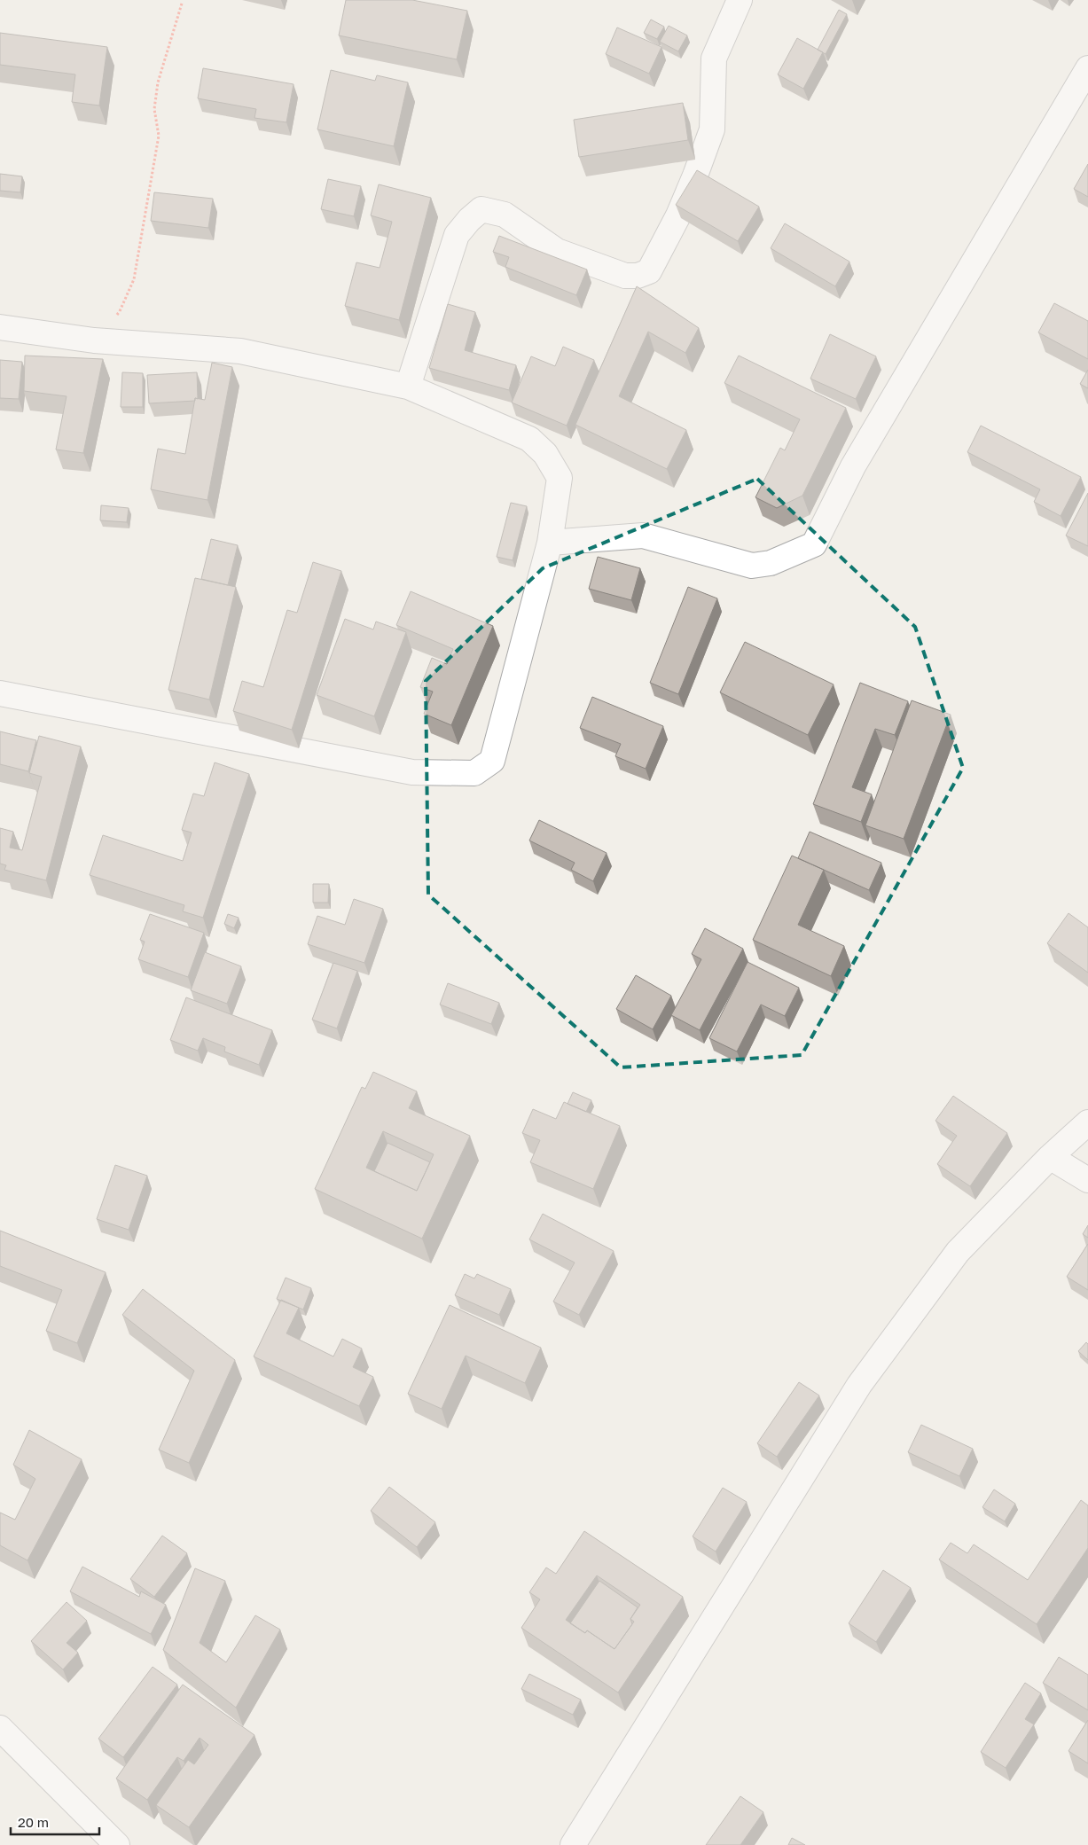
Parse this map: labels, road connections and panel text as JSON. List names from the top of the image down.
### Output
{
  "scale_bar": "20 m"
}
